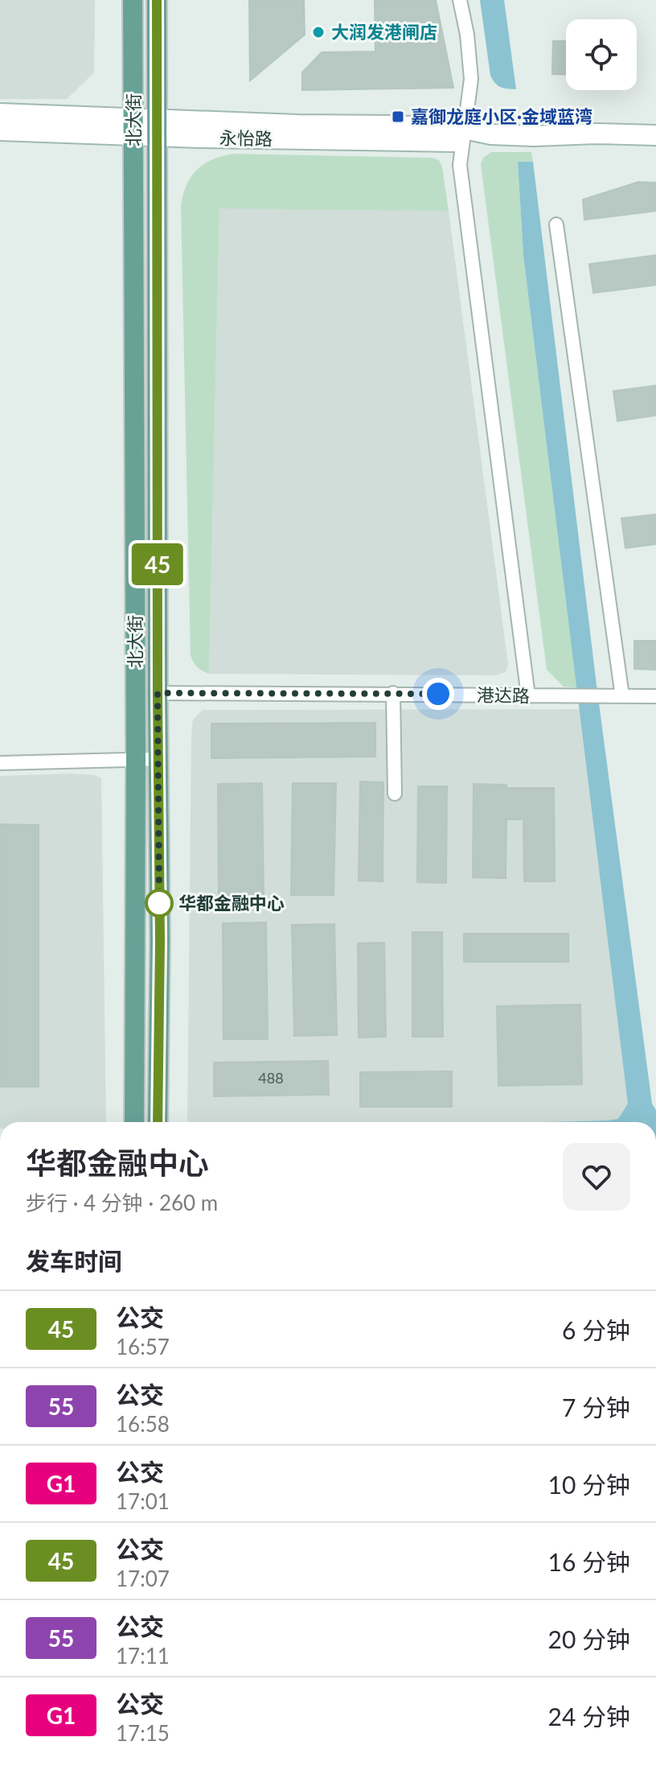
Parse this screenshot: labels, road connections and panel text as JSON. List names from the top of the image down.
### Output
{
  "streets": {
    "main road": ["北大街"],
    "street": ["永怡路", "港达路"]
  },
  "crossings": [
    ["北大街", "永怡路"],
    ["北大街", "港达路"]
  ],
  "places": {
    "other": ["大润发港闸店", "华都金融中心"],
    "transit": ["嘉御龙庭小区·金域蓝湾"]
  },
  "lines": ["bus line 45"],
  "house_numbers": ["488"],
  "page": {
    "on_map": "45",
    "heading": [
      ["华都金融中心", "步行 · 4 分钟 · 260 m"],
      "发车时间"
    ],
    "list": [
      {
        "mark": "45",
        "name": "公交",
        "note": "16:57",
        "value": "6 分钟"
      },
      {
        "mark": "55",
        "name": "公交",
        "note": "16:58",
        "value": "7 分钟"
      },
      {
        "mark": "G1",
        "name": "公交",
        "note": "17:01",
        "value": "10 分钟"
      },
      {
        "mark": "45",
        "name": "公交",
        "note": "17:07",
        "value": "16 分钟"
      },
      {
        "mark": "55",
        "name": "公交",
        "note": "17:11",
        "value": "20 分钟"
      },
      {
        "mark": "G1",
        "name": "公交",
        "note": "17:15",
        "value": "24 分钟"
      }
    ]
  }
}
